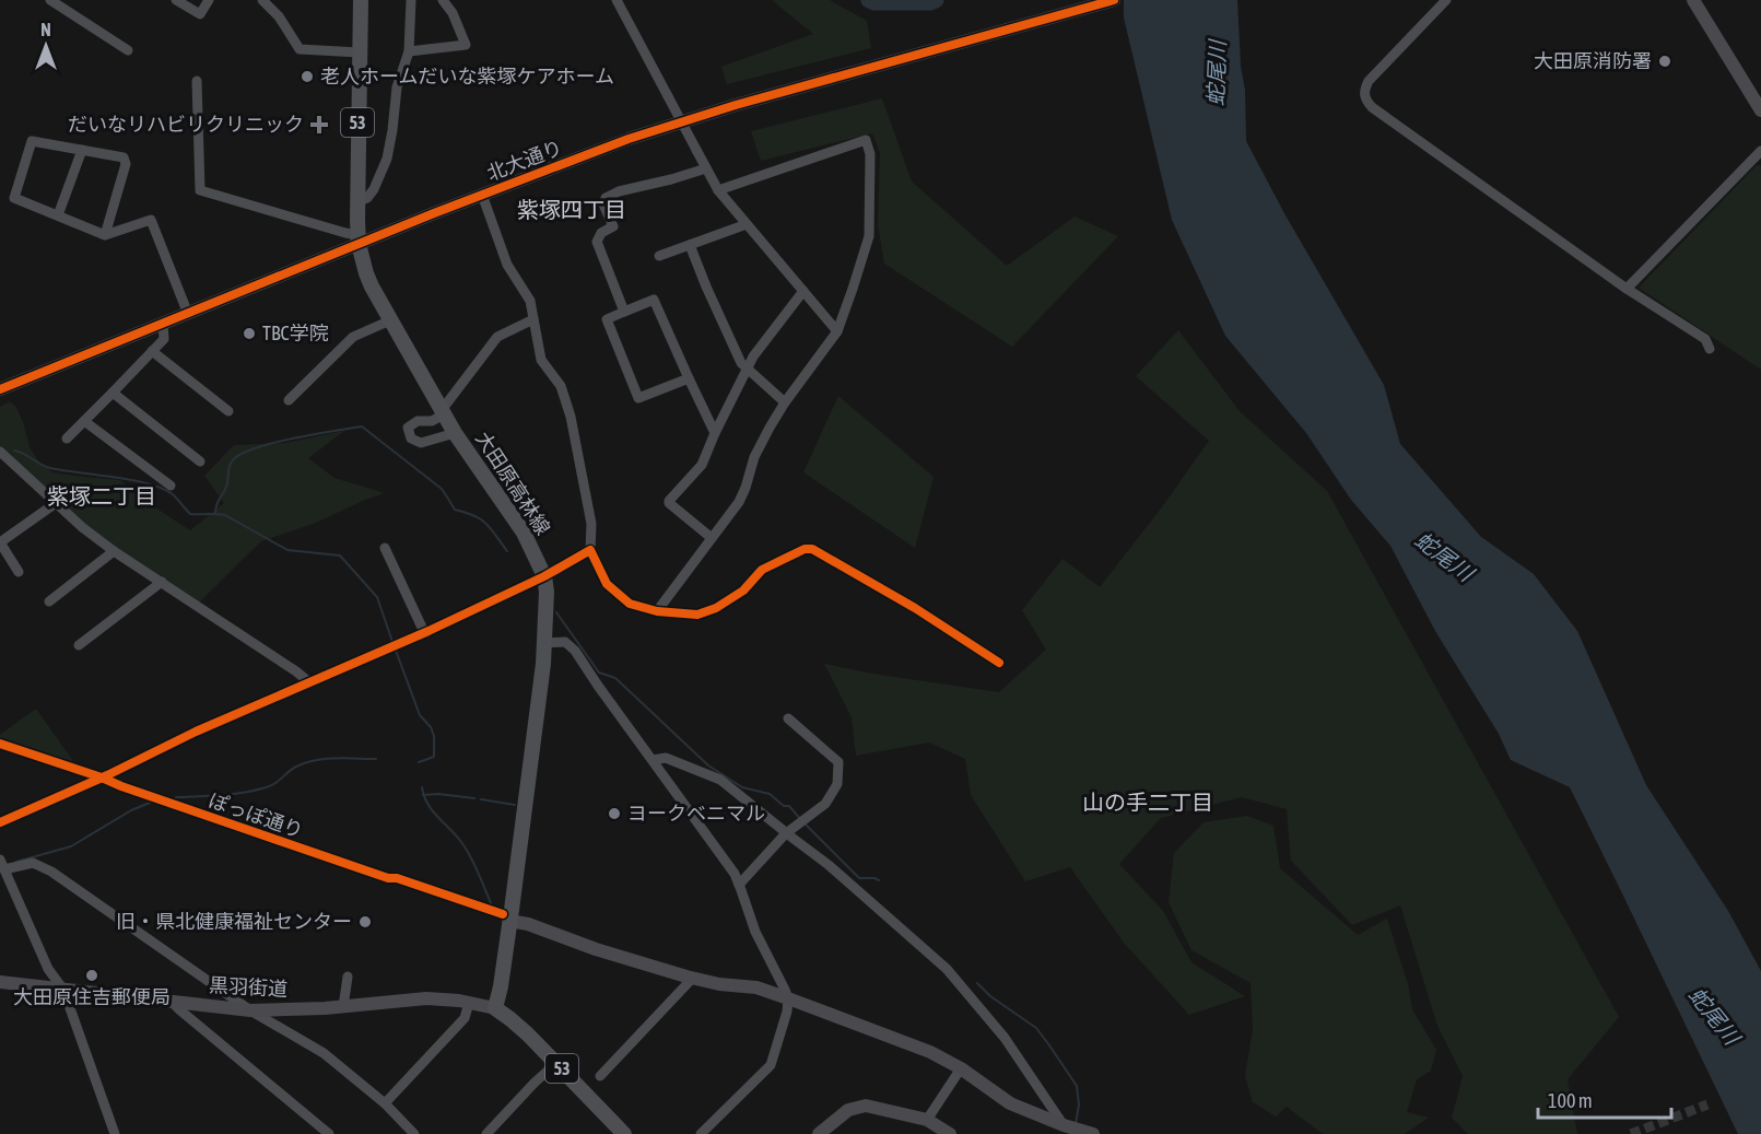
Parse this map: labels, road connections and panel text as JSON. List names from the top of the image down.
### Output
{
  "streets": {
    "main road": ["53", "大田原高林線"],
    "street": ["北大通り", "黒羽街道"],
    "cycle path": ["ぽっぽ通り"]
  },
  "crossings": [
    ["53", "大田原高林線"],
    ["53", "黒羽街道"],
    ["北大通り", "大田原高林線"],
    ["大田原高林線", "黒羽街道"]
  ],
  "districts": ["紫塚四丁目", "紫塚二丁目", "山の手二丁目"],
  "water": ["蛇尾川"],
  "places": {
    "other": [
      "大田原消防署",
      "老人ホームだいな紫塚ケアホーム",
      "TBC学院",
      "ヨークベニマル",
      "旧・県北健康福祉センター",
      "大田原住吉郵便局"
    ],
    "health": ["だいなリハビリクリニック"]
  },
  "scale_bar": "100 m",
  "north": "top"
}
